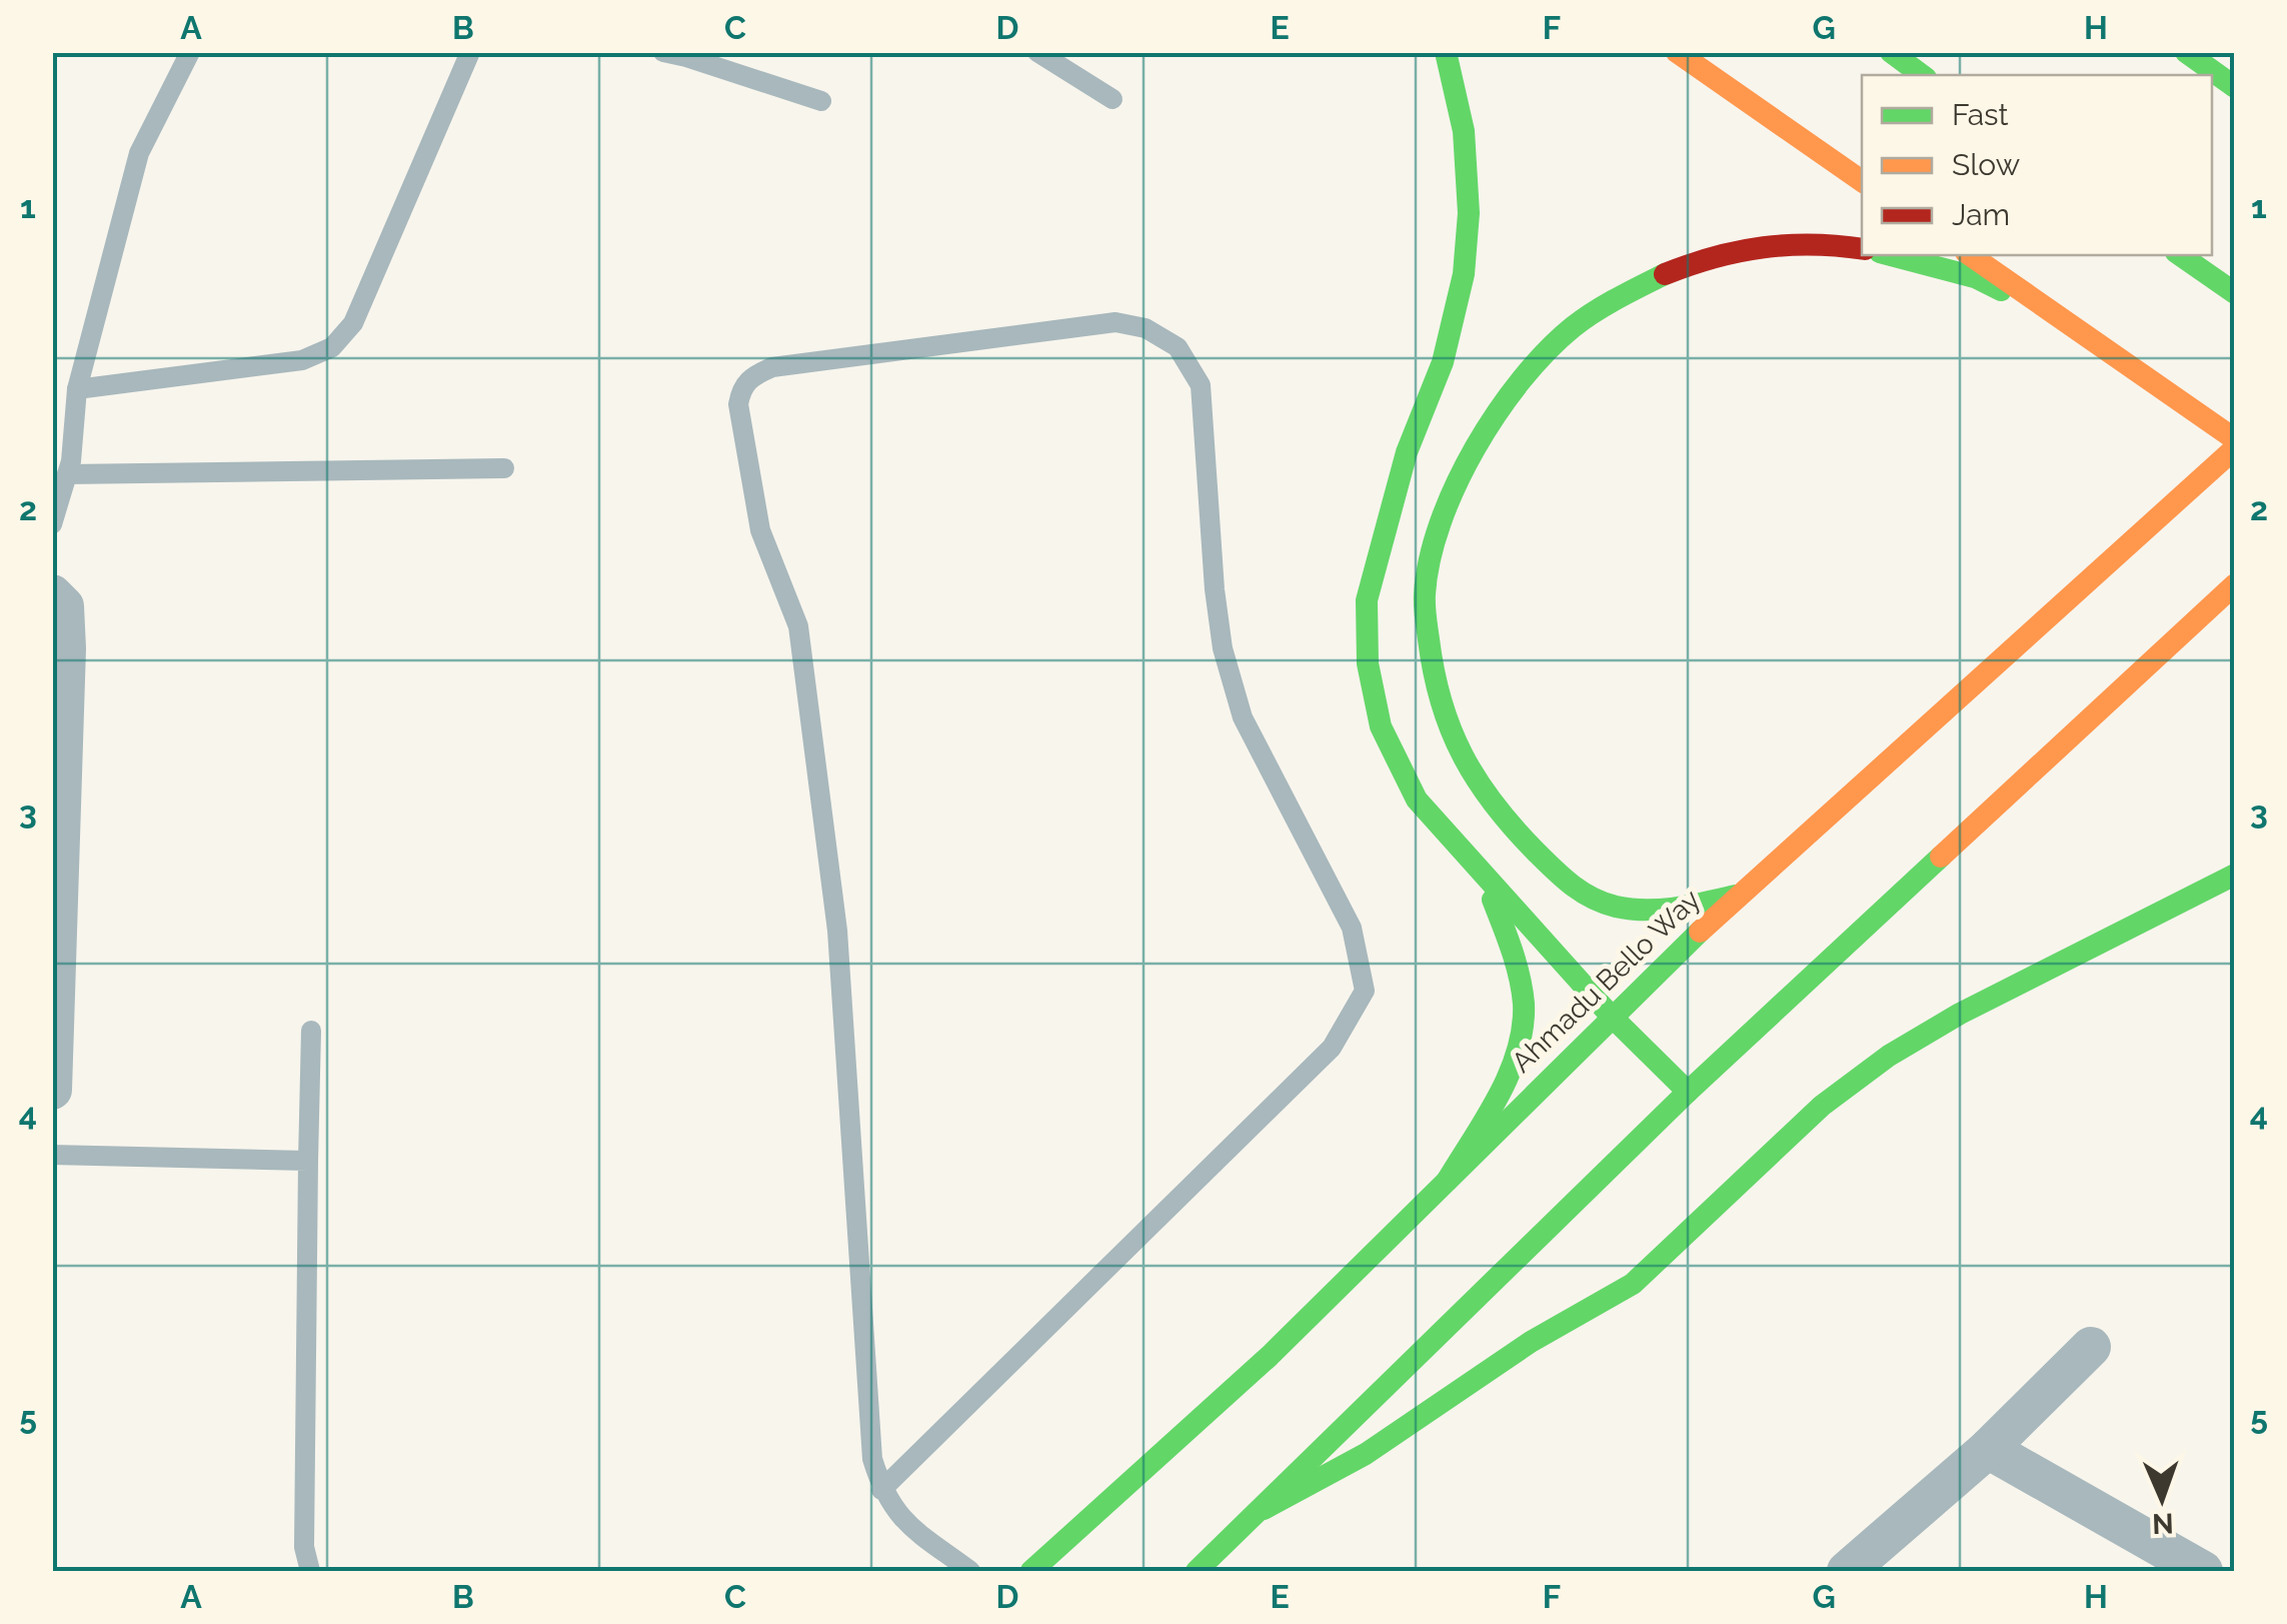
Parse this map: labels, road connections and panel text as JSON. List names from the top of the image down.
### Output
{
  "streets": {
    "main road": ["Ahmadu Bello Way"]
  },
  "legend": ["Fast", "Slow", "Jam"],
  "north": "bottom",
  "grid": {
    "columns": [
      "A",
      "B",
      "C",
      "D",
      "E",
      "F",
      "G",
      "H"
    ],
    "rows": [
      "1",
      "2",
      "3",
      "4",
      "5"
    ]
  }
}
